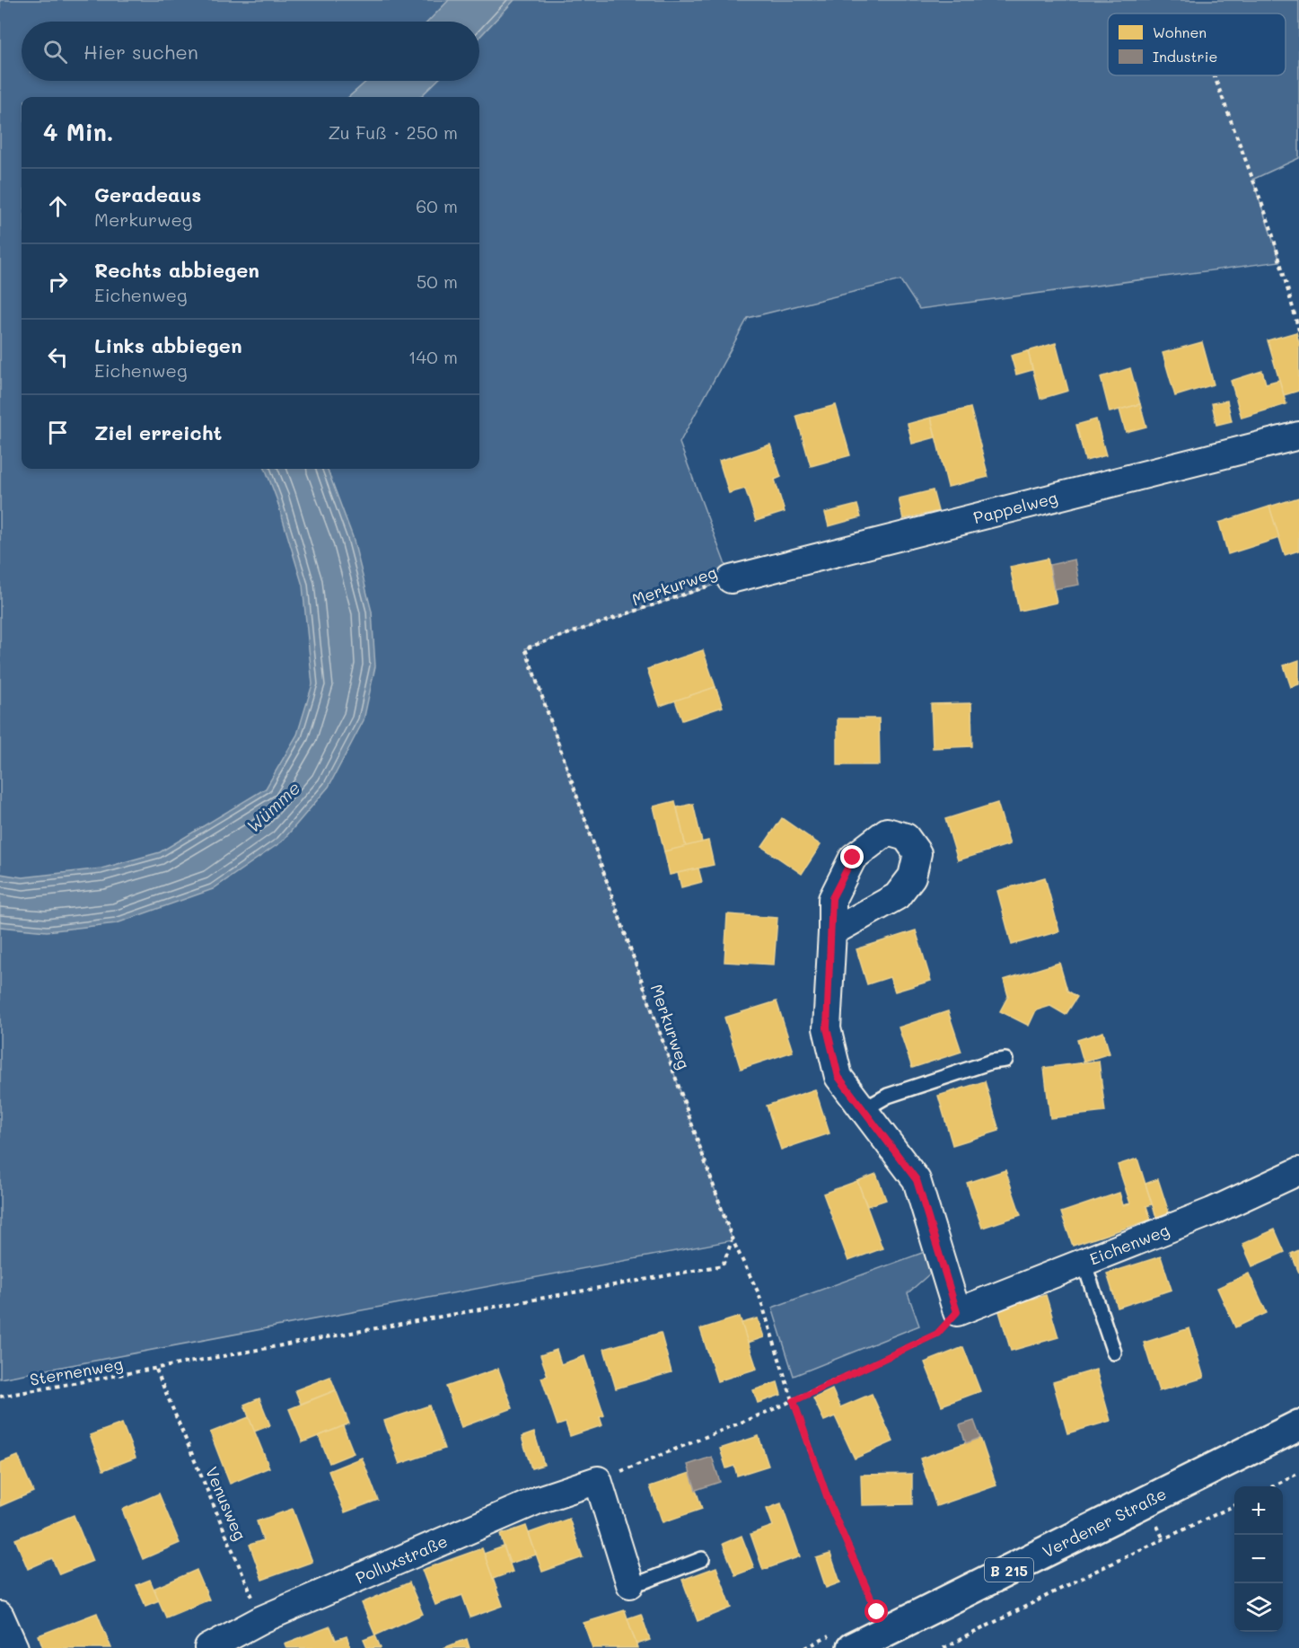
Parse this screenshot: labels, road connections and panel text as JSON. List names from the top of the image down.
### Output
{
  "streets": {
    "main road": ["Verdener Straße", "B 215"],
    "street": ["Pappelweg", "Eichenweg", "Polluxstraße"],
    "path": ["Merkurweg", "Sternenweg", "Venusweg"]
  },
  "crossings": [
    ["Pappelweg", "Merkurweg"],
    ["Merkurweg", "Sternenweg"],
    ["Sternenweg", "Venusweg"],
    ["Venusweg", "Polluxstraße"]
  ],
  "water": ["Wümme"],
  "legend": ["Wohnen", "Industrie"],
  "page": {
    "search": "Hier suchen",
    "heading": ["4 Min.", "Zu Fuß · 250 m"],
    "list": [
      ["Geradeaus", "Merkurweg", "60 m"],
      ["Rechts abbiegen", "Eichenweg", "50 m"],
      ["Links abbiegen", "Eichenweg", "140 m"],
      "Ziel erreicht"
    ],
    "map_buttons": ["+", "−"]
  }
}
